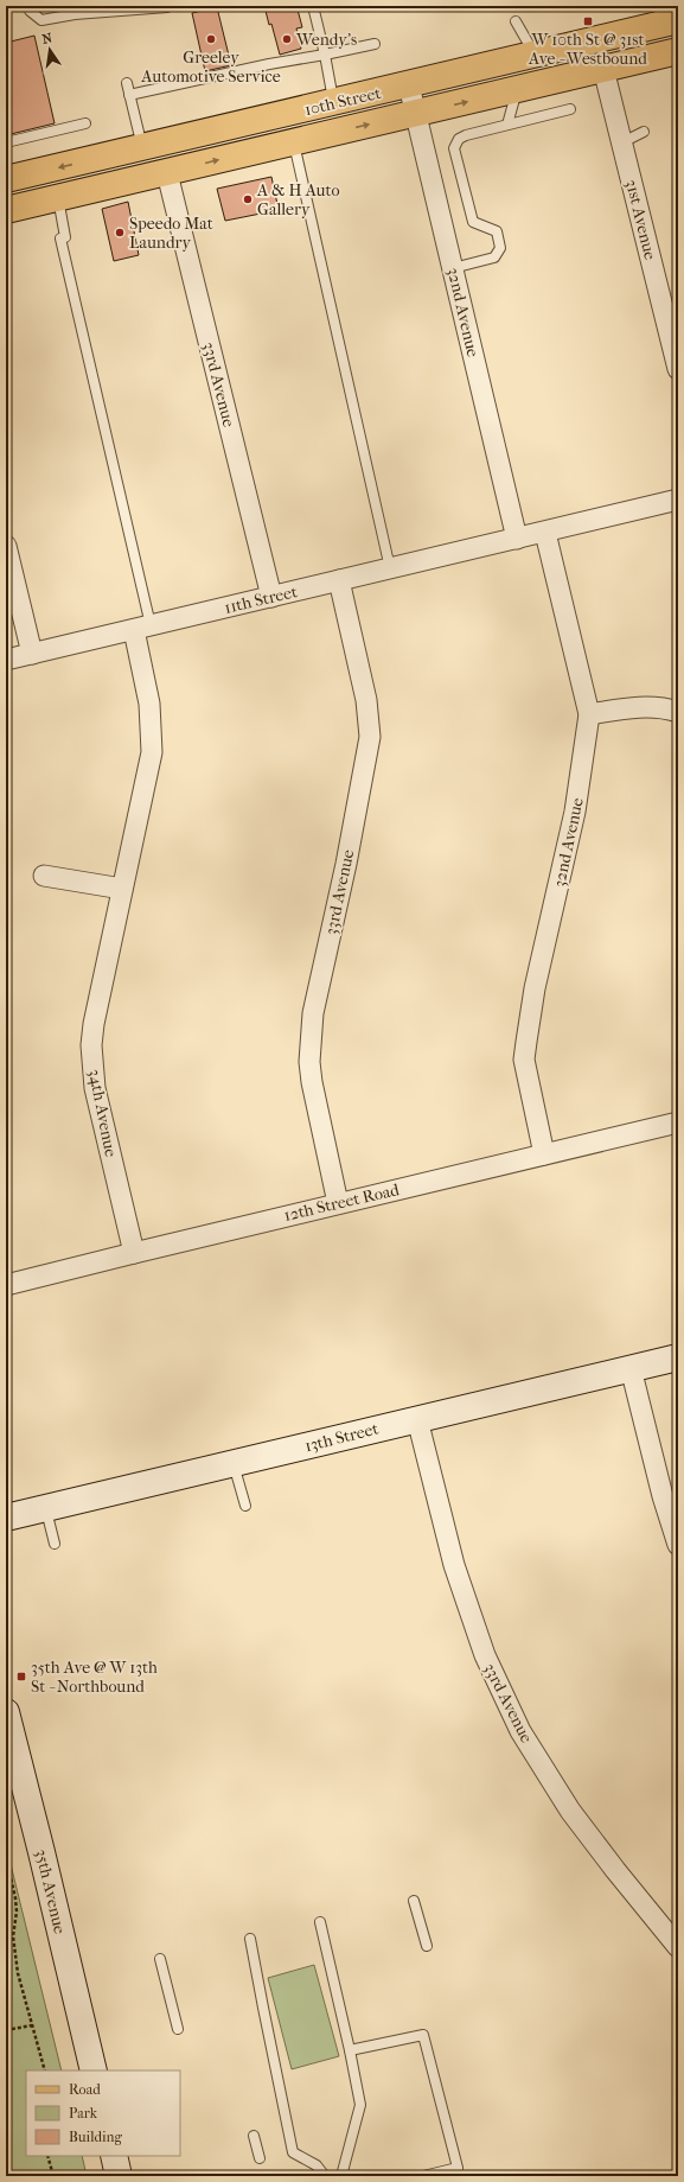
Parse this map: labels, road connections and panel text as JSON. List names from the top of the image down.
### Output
{
  "streets": {
    "main road": ["10th Street"],
    "street": [
      "31st Avenue",
      "32nd Avenue",
      "33rd Avenue",
      "11th Street",
      "34th Avenue",
      "12th Street Road",
      "13th Street",
      "35th Avenue"
    ]
  },
  "crossings": [
    ["10th Street", "31st Avenue"],
    ["10th Street", "32nd Avenue"],
    ["10th Street", "33rd Avenue"],
    ["32nd Avenue", "11th Street"],
    ["32nd Avenue", "12th Street Road"],
    ["33rd Avenue", "11th Street"],
    ["33rd Avenue", "12th Street Road"],
    ["33rd Avenue", "13th Street"],
    ["11th Street", "34th Avenue"],
    ["34th Avenue", "12th Street Road"]
  ],
  "places": {
    "transit": ["W 10th St @ 31st Ave - Westbound", "35th Ave @ W 13th St - Northbound"],
    "other": [
      "Greeley Automotive Service",
      "Wendy's",
      "A & H Auto Gallery",
      "Speedo Mat Laundry"
    ]
  },
  "legend": ["Road", "Park", "Building"],
  "north": "top"
}
